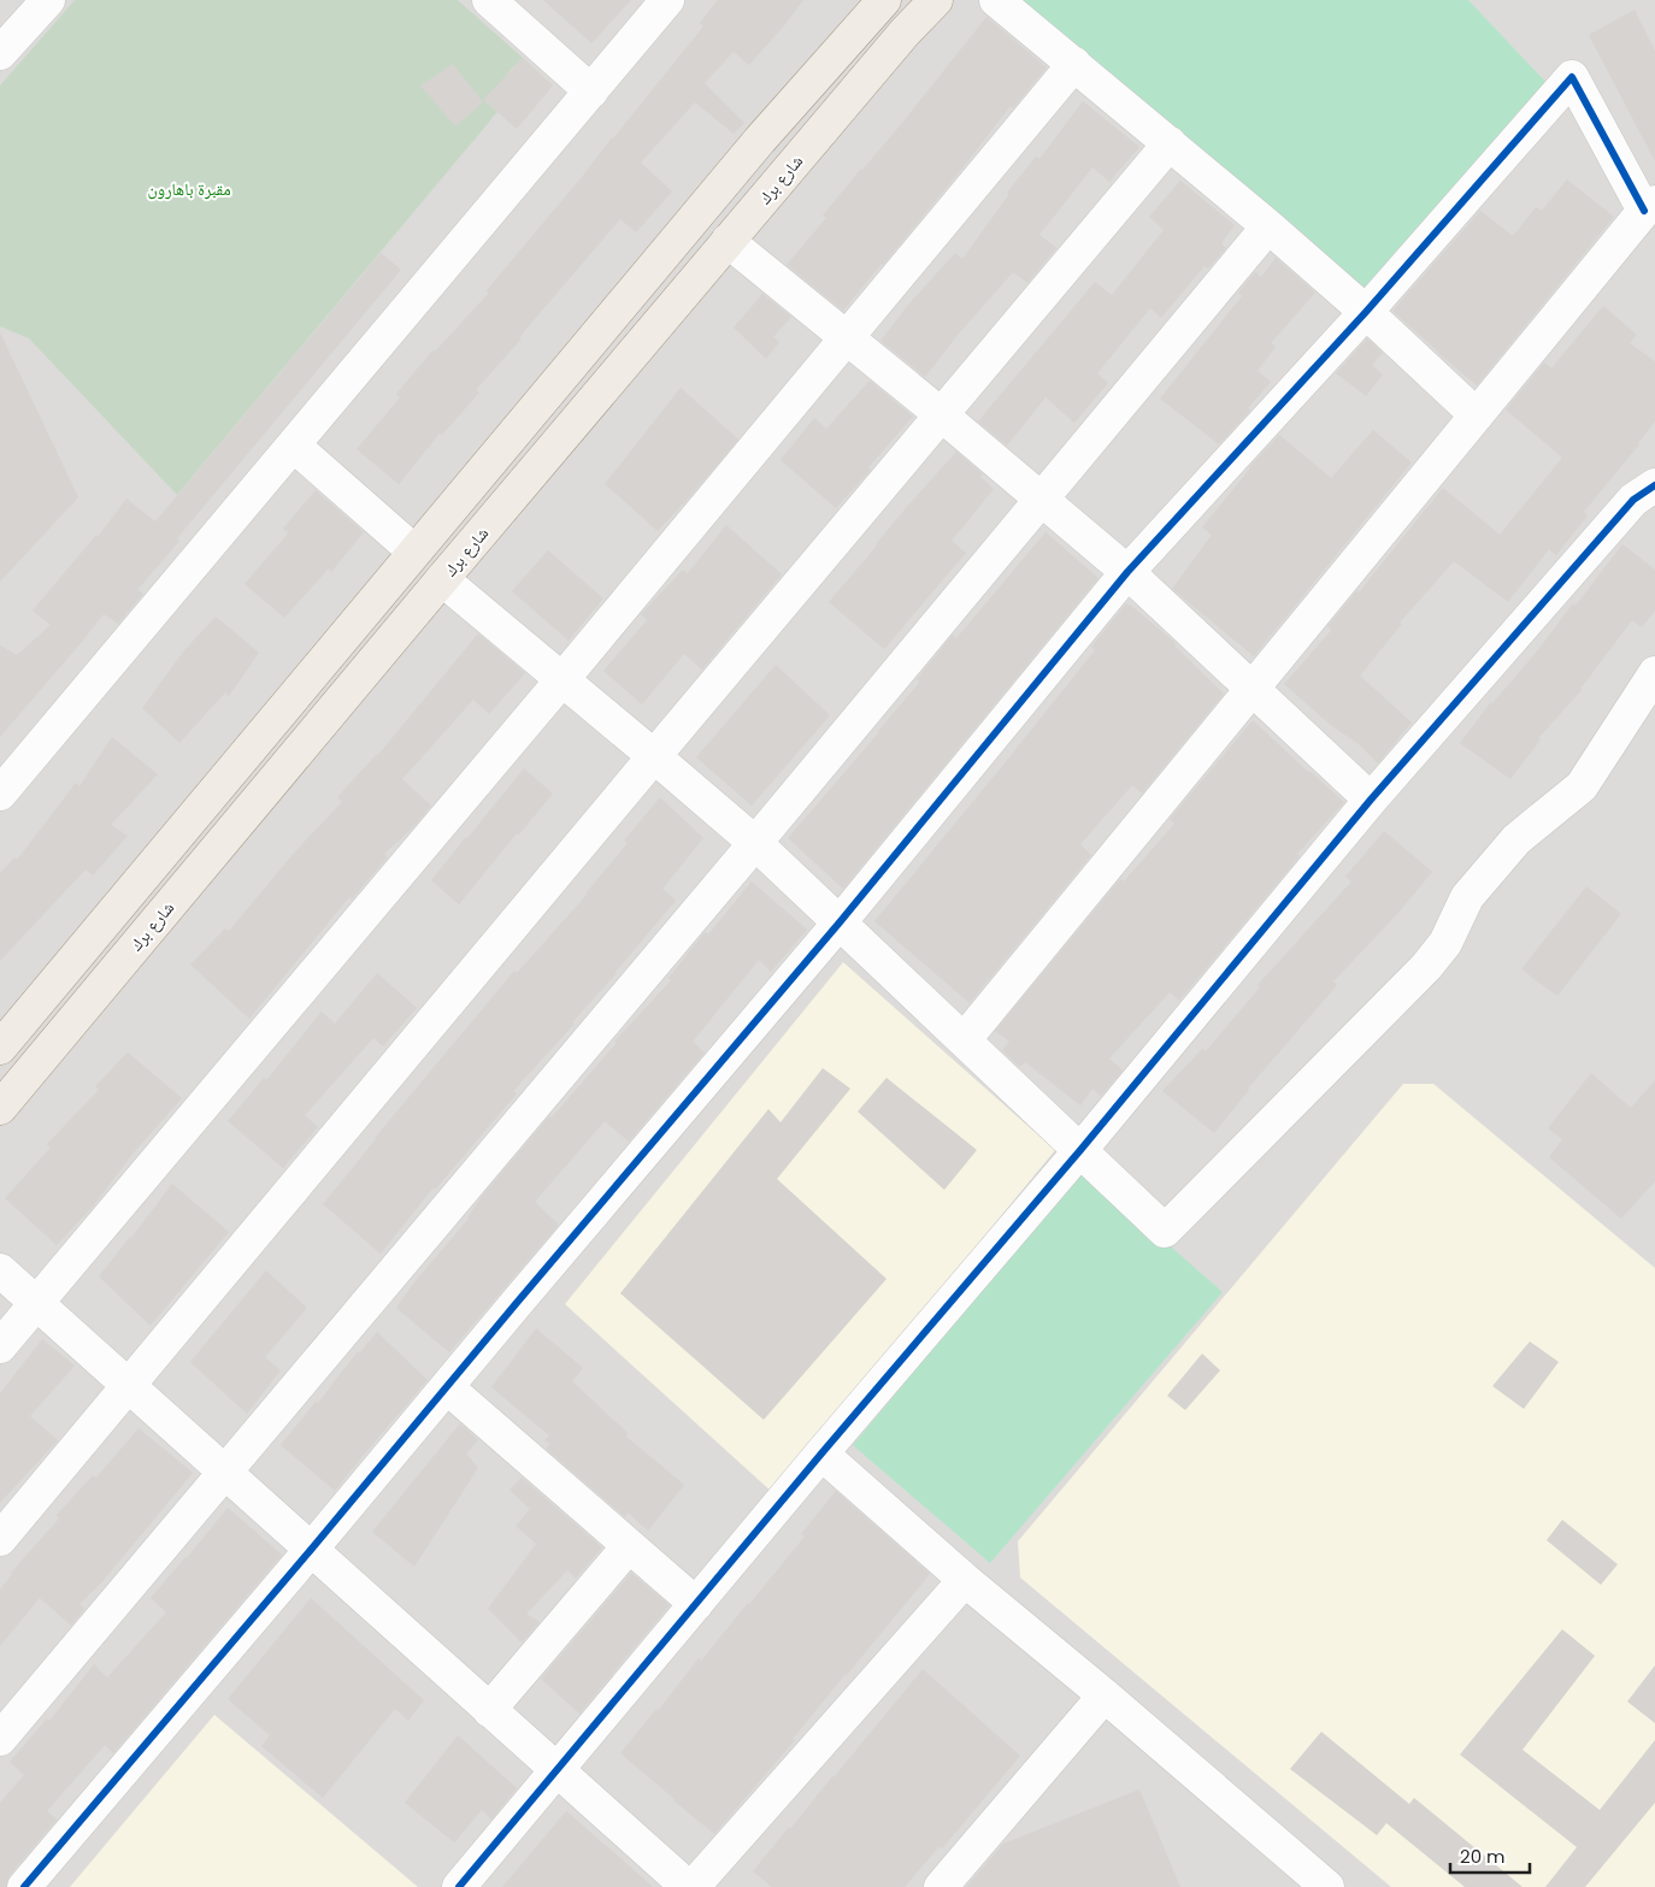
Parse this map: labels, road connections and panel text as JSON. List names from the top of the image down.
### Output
{
  "streets": {
    "main road": ["شارع برك"]
  },
  "parks": ["مقبرة باهارون"],
  "scale_bar": "20 m"
}
